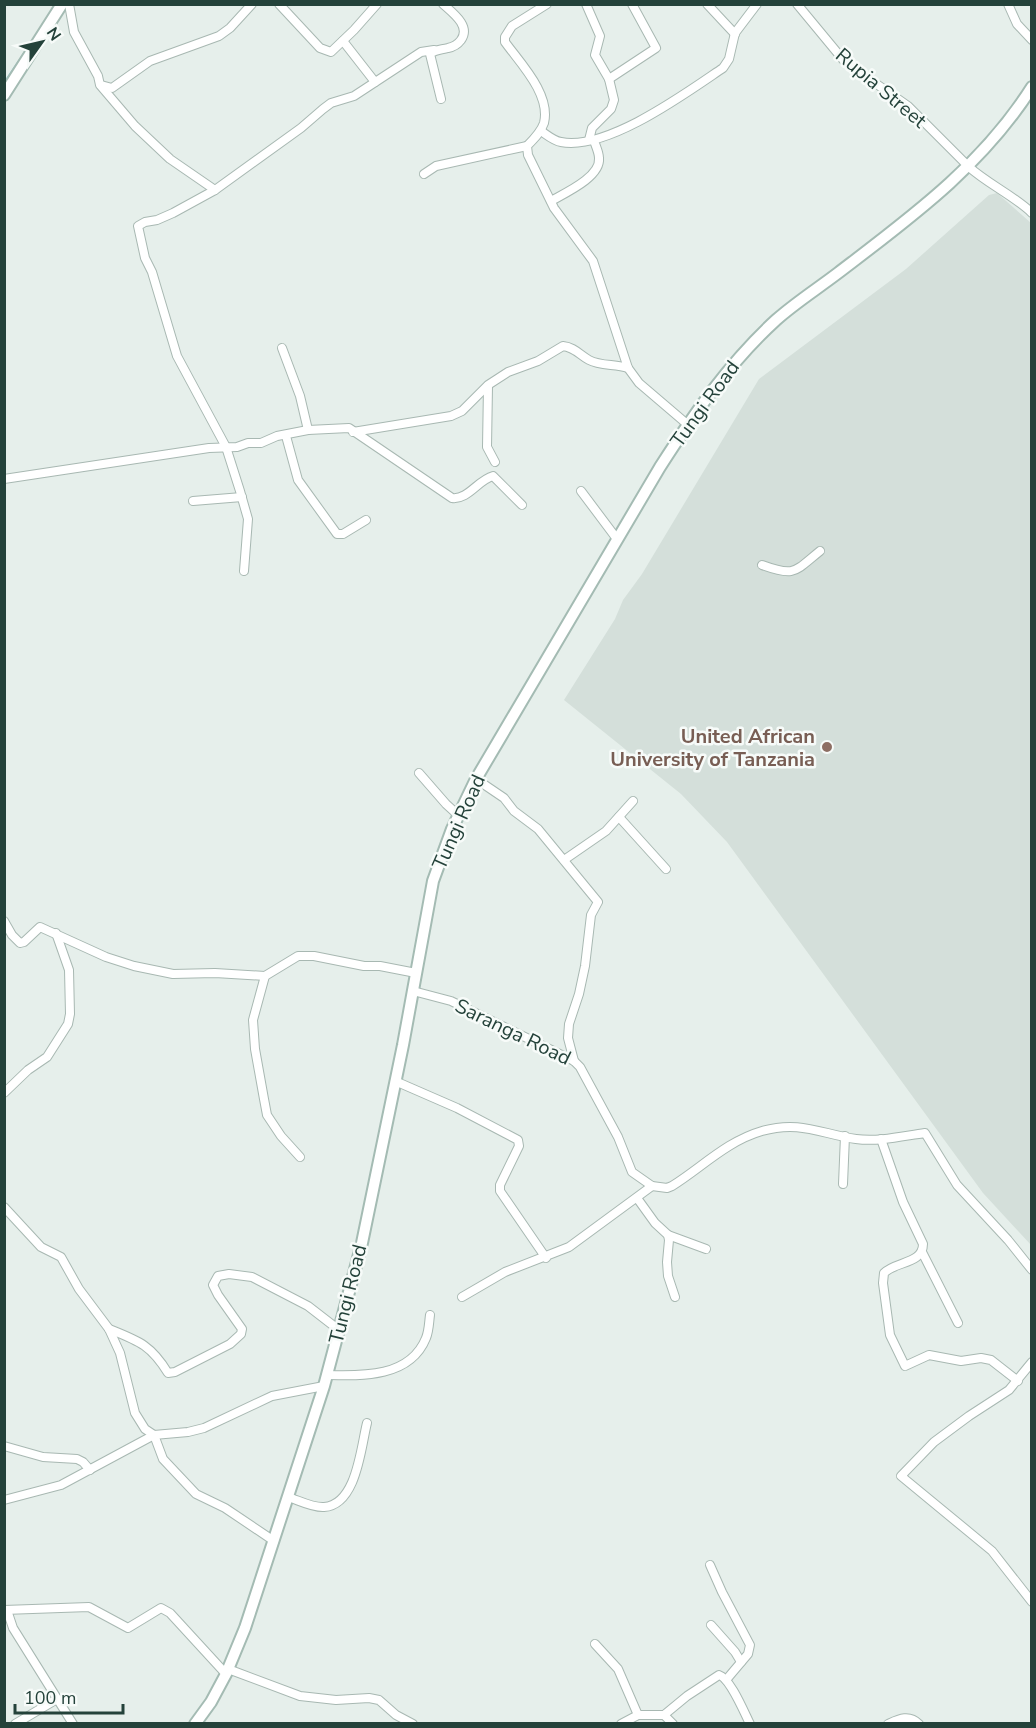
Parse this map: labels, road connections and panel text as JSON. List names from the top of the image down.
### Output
{
  "streets": {
    "main road": ["Tungi Road"],
    "street": ["Rupia Street", "Saranga Road"]
  },
  "crossings": [
    ["Rupia Street", "Tungi Road"],
    ["Tungi Road", "Saranga Road"]
  ],
  "places": ["United African University of Tanzania"],
  "scale_bar": "100 m",
  "north": "top right"
}
